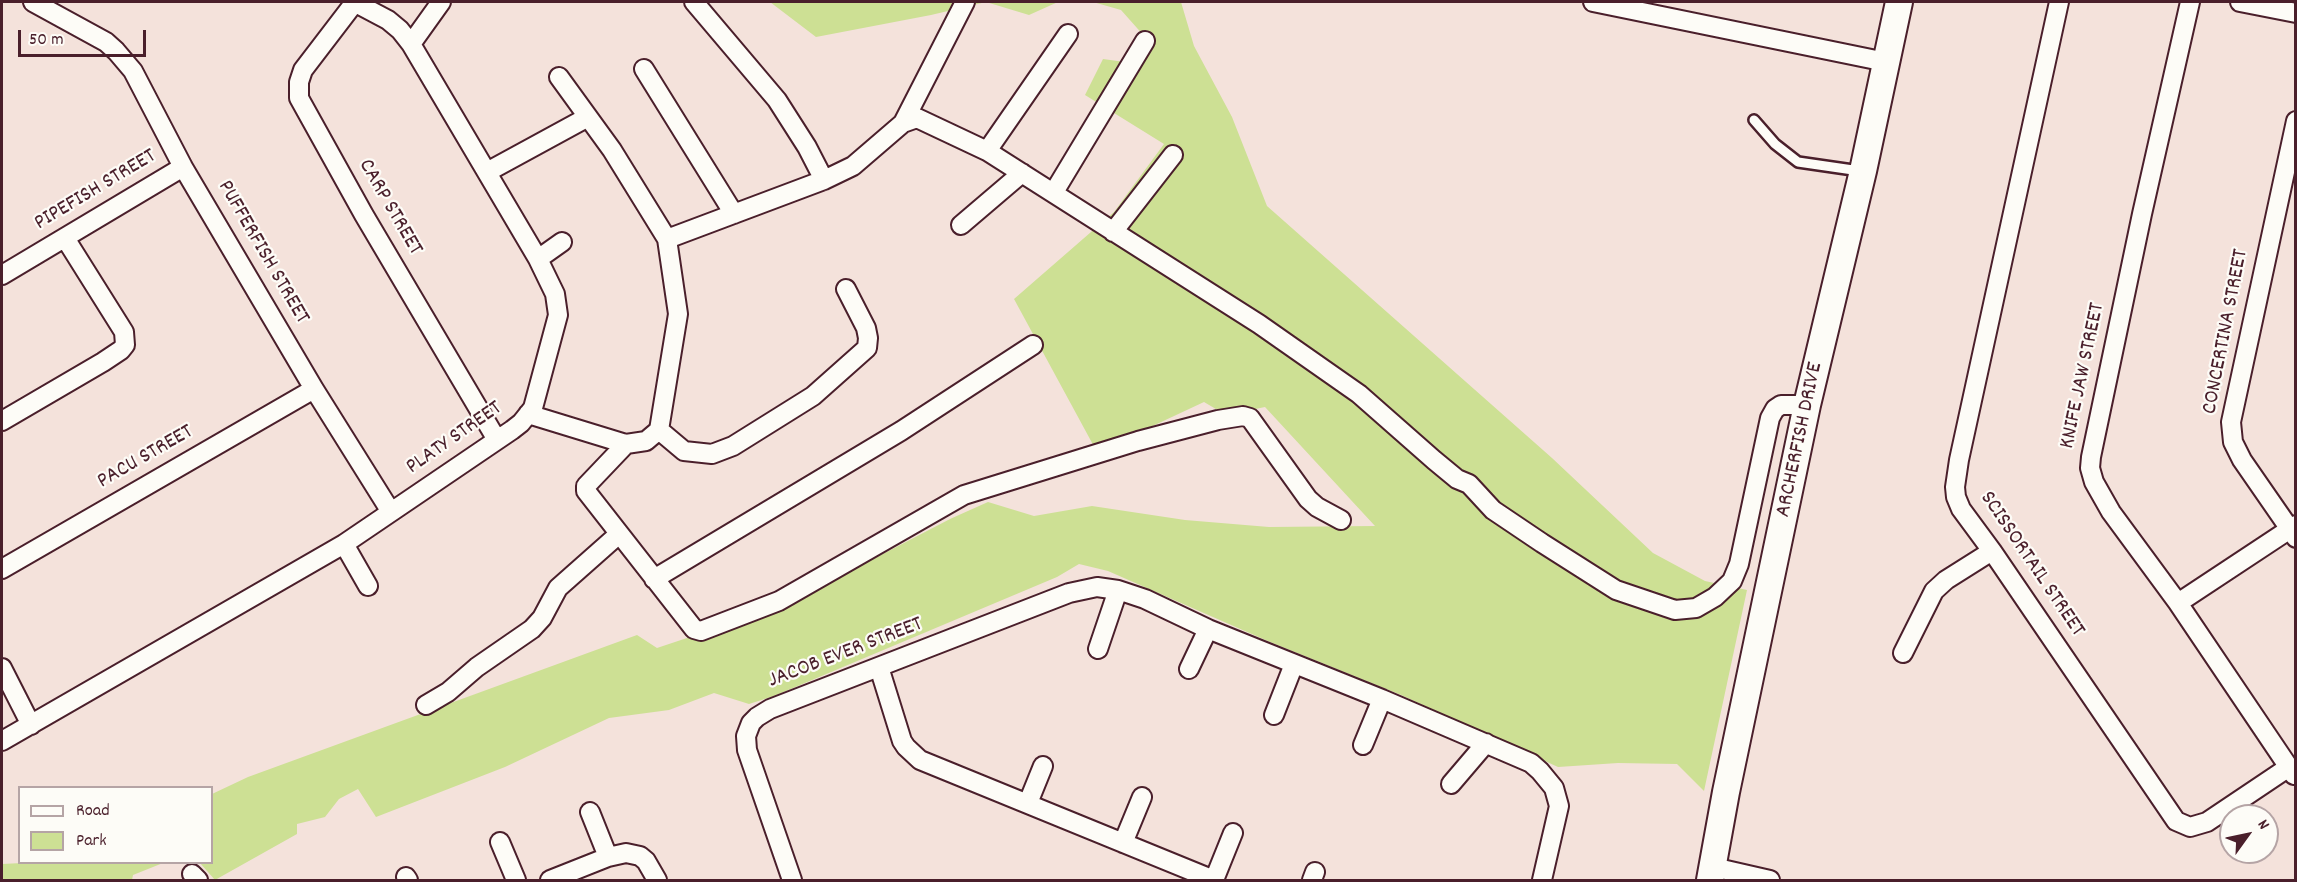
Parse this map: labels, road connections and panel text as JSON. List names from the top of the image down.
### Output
{
  "streets": {
    "street": [
      "PIPEFISH STREET",
      "CARP STREET",
      "PUFFERFISH STREET",
      "CONCERTINA STREET",
      "KNIFE JAW STREET",
      "PLATY STREET",
      "ARCHERFISH DRIVE",
      "PACU STREET",
      "SCISSORTAIL STREET",
      "JACOB EVER STREET"
    ]
  },
  "crossings": [
    ["PIPEFISH STREET", "PUFFERFISH STREET"],
    ["CARP STREET", "PLATY STREET"],
    ["PUFFERFISH STREET", "PLATY STREET"],
    ["PUFFERFISH STREET", "PACU STREET"],
    ["KNIFE JAW STREET", "SCISSORTAIL STREET"]
  ],
  "legend": ["Road", "Park"],
  "scale_bar": "50 m",
  "north": "top right"
}
